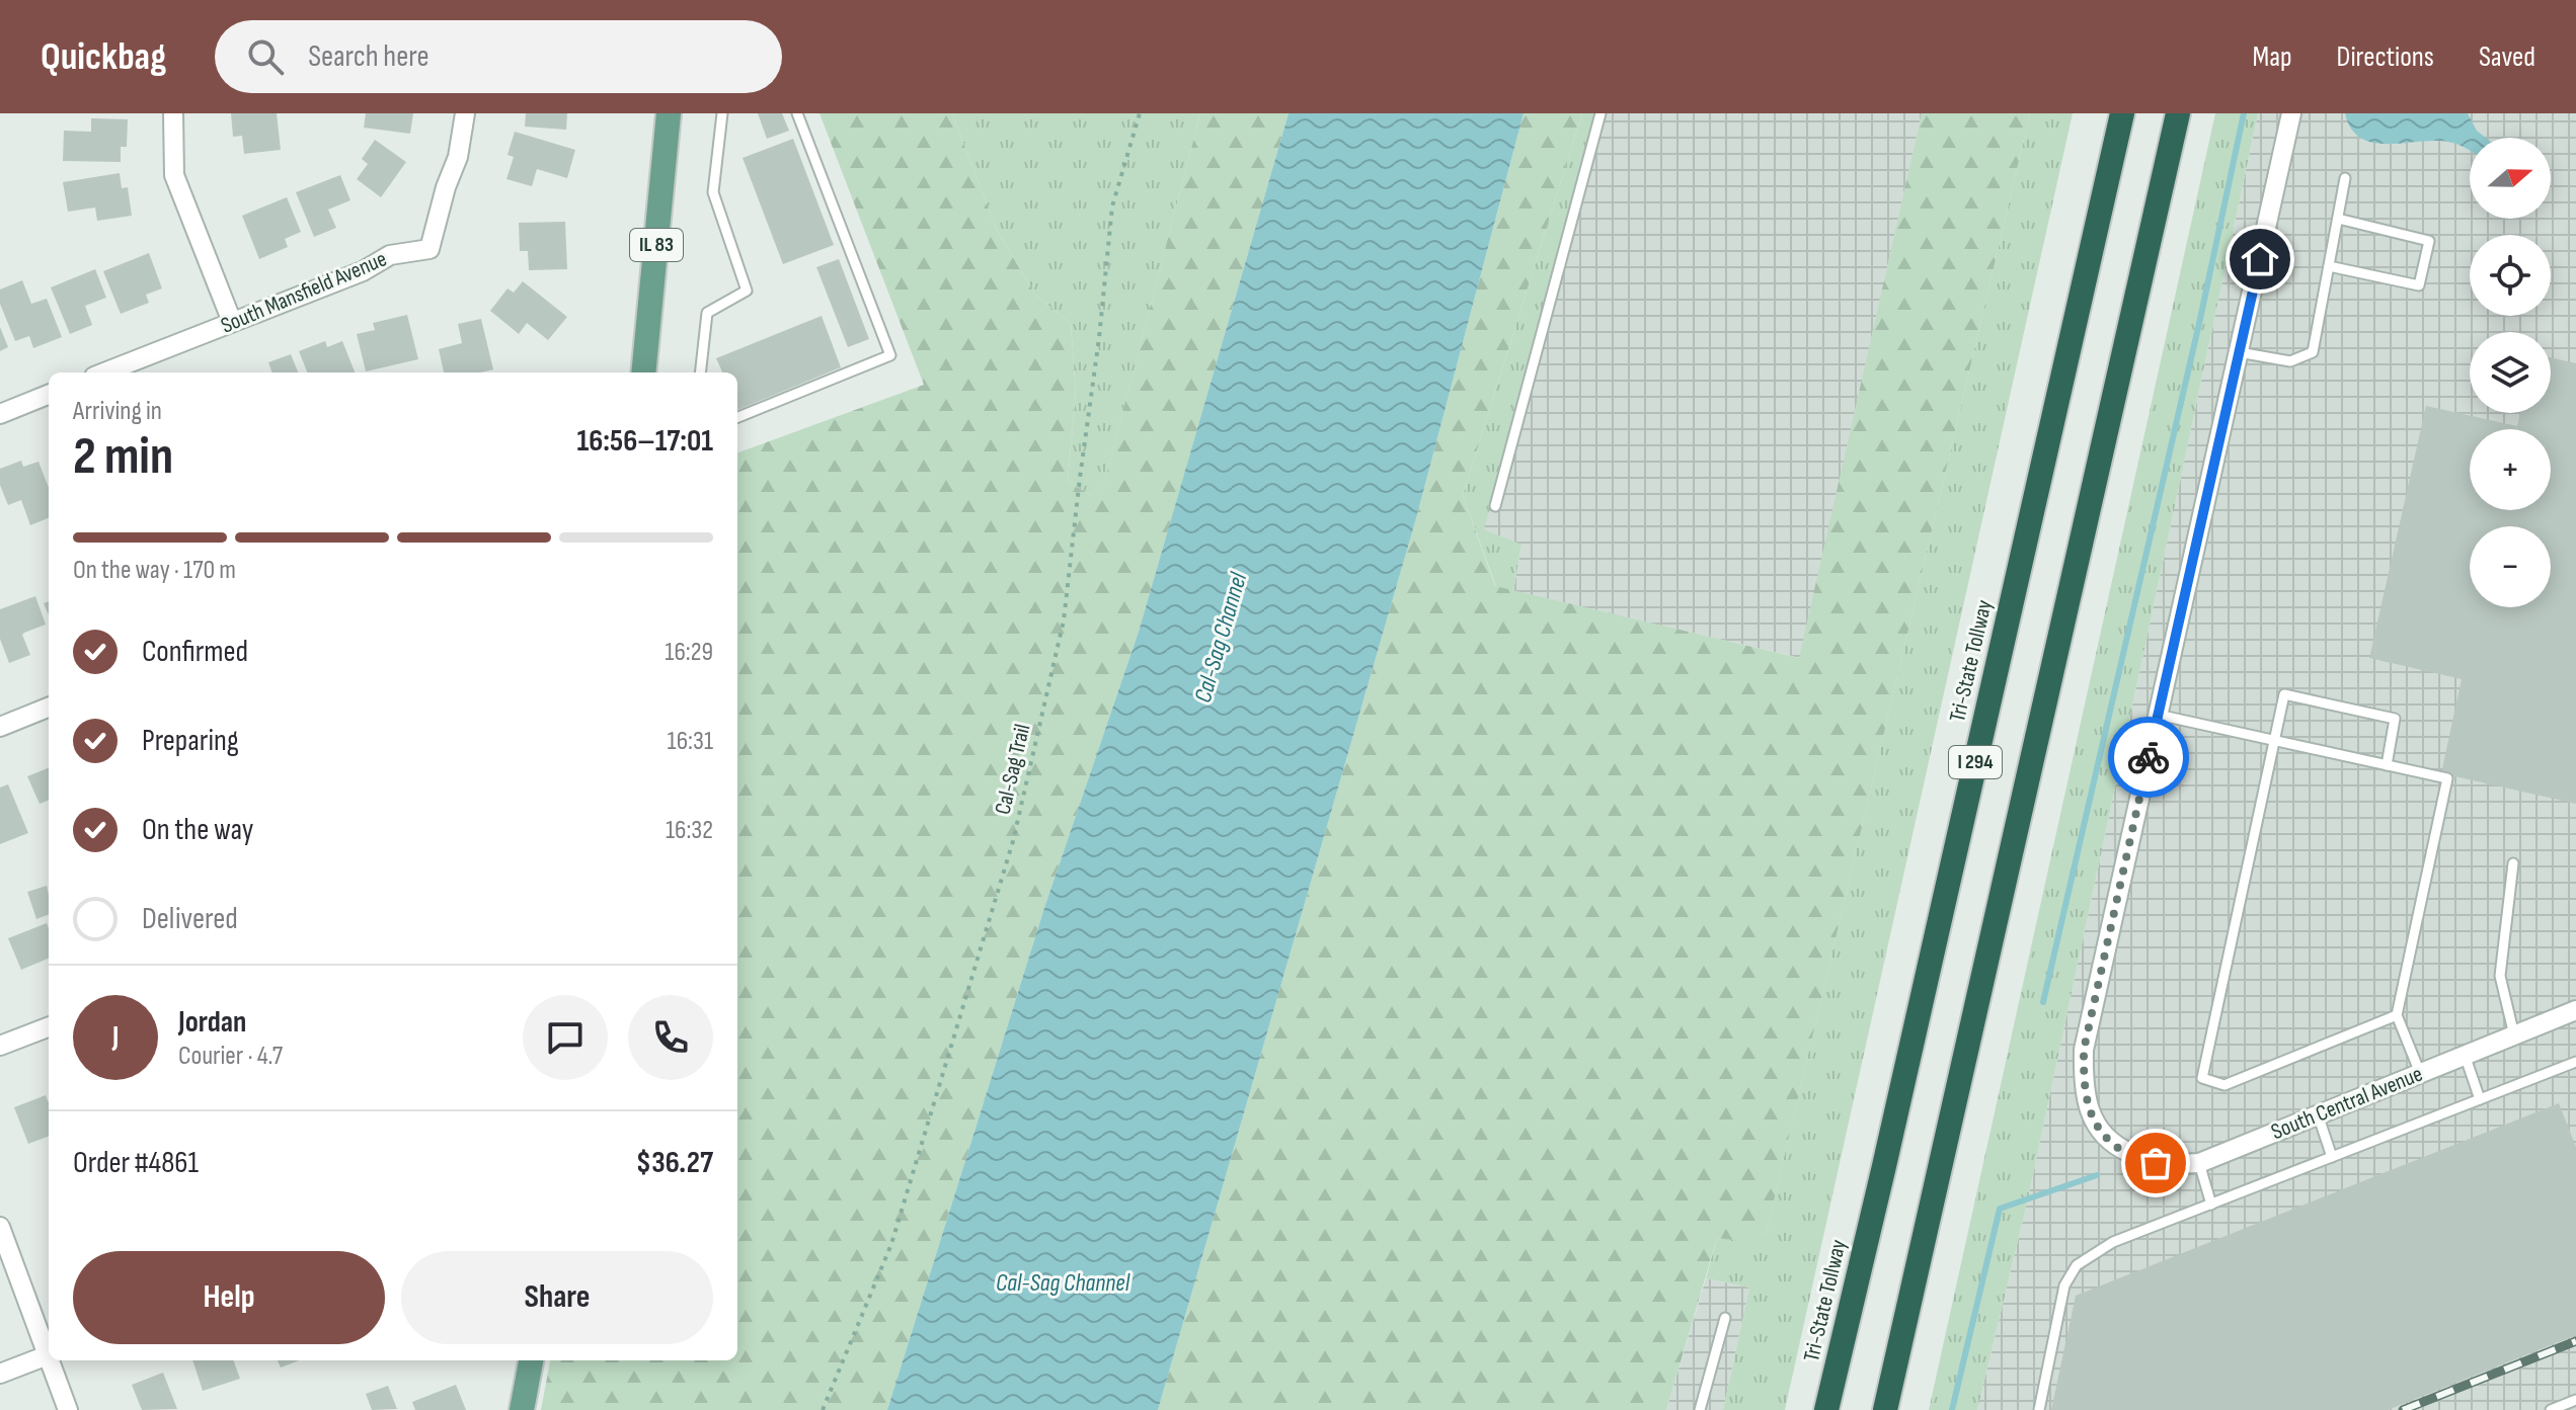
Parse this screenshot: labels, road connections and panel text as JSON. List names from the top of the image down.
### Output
{
  "streets": {
    "highway": ["Tri-State Tollway", "I 294"],
    "main road": ["IL 83"],
    "street": ["South Mansfield Avenue", "South Central Avenue"],
    "path": ["Cal-Sag Trail"]
  },
  "water": ["Cal-Sag Channel"],
  "north": "right",
  "page": {
    "header": "Quickbag",
    "search": "Search here",
    "nav": ["Map", "Directions", "Saved"],
    "map_buttons": ["+", "−"],
    "heading": ["2 min", "Arriving in", "16:56–17:01"],
    "panel": [
      "Jordan",
      "Courier · 4.7",
      "Order #4861",
      "$36.27"
    ],
    "bar": "On the way · 170 m",
    "list": [
      ["Confirmed", "16:29"],
      ["Preparing", "16:31"],
      ["On the way", "16:32"],
      "Delivered"
    ],
    "round": "J",
    "buttons": ["Help", "Share"]
  }
}
